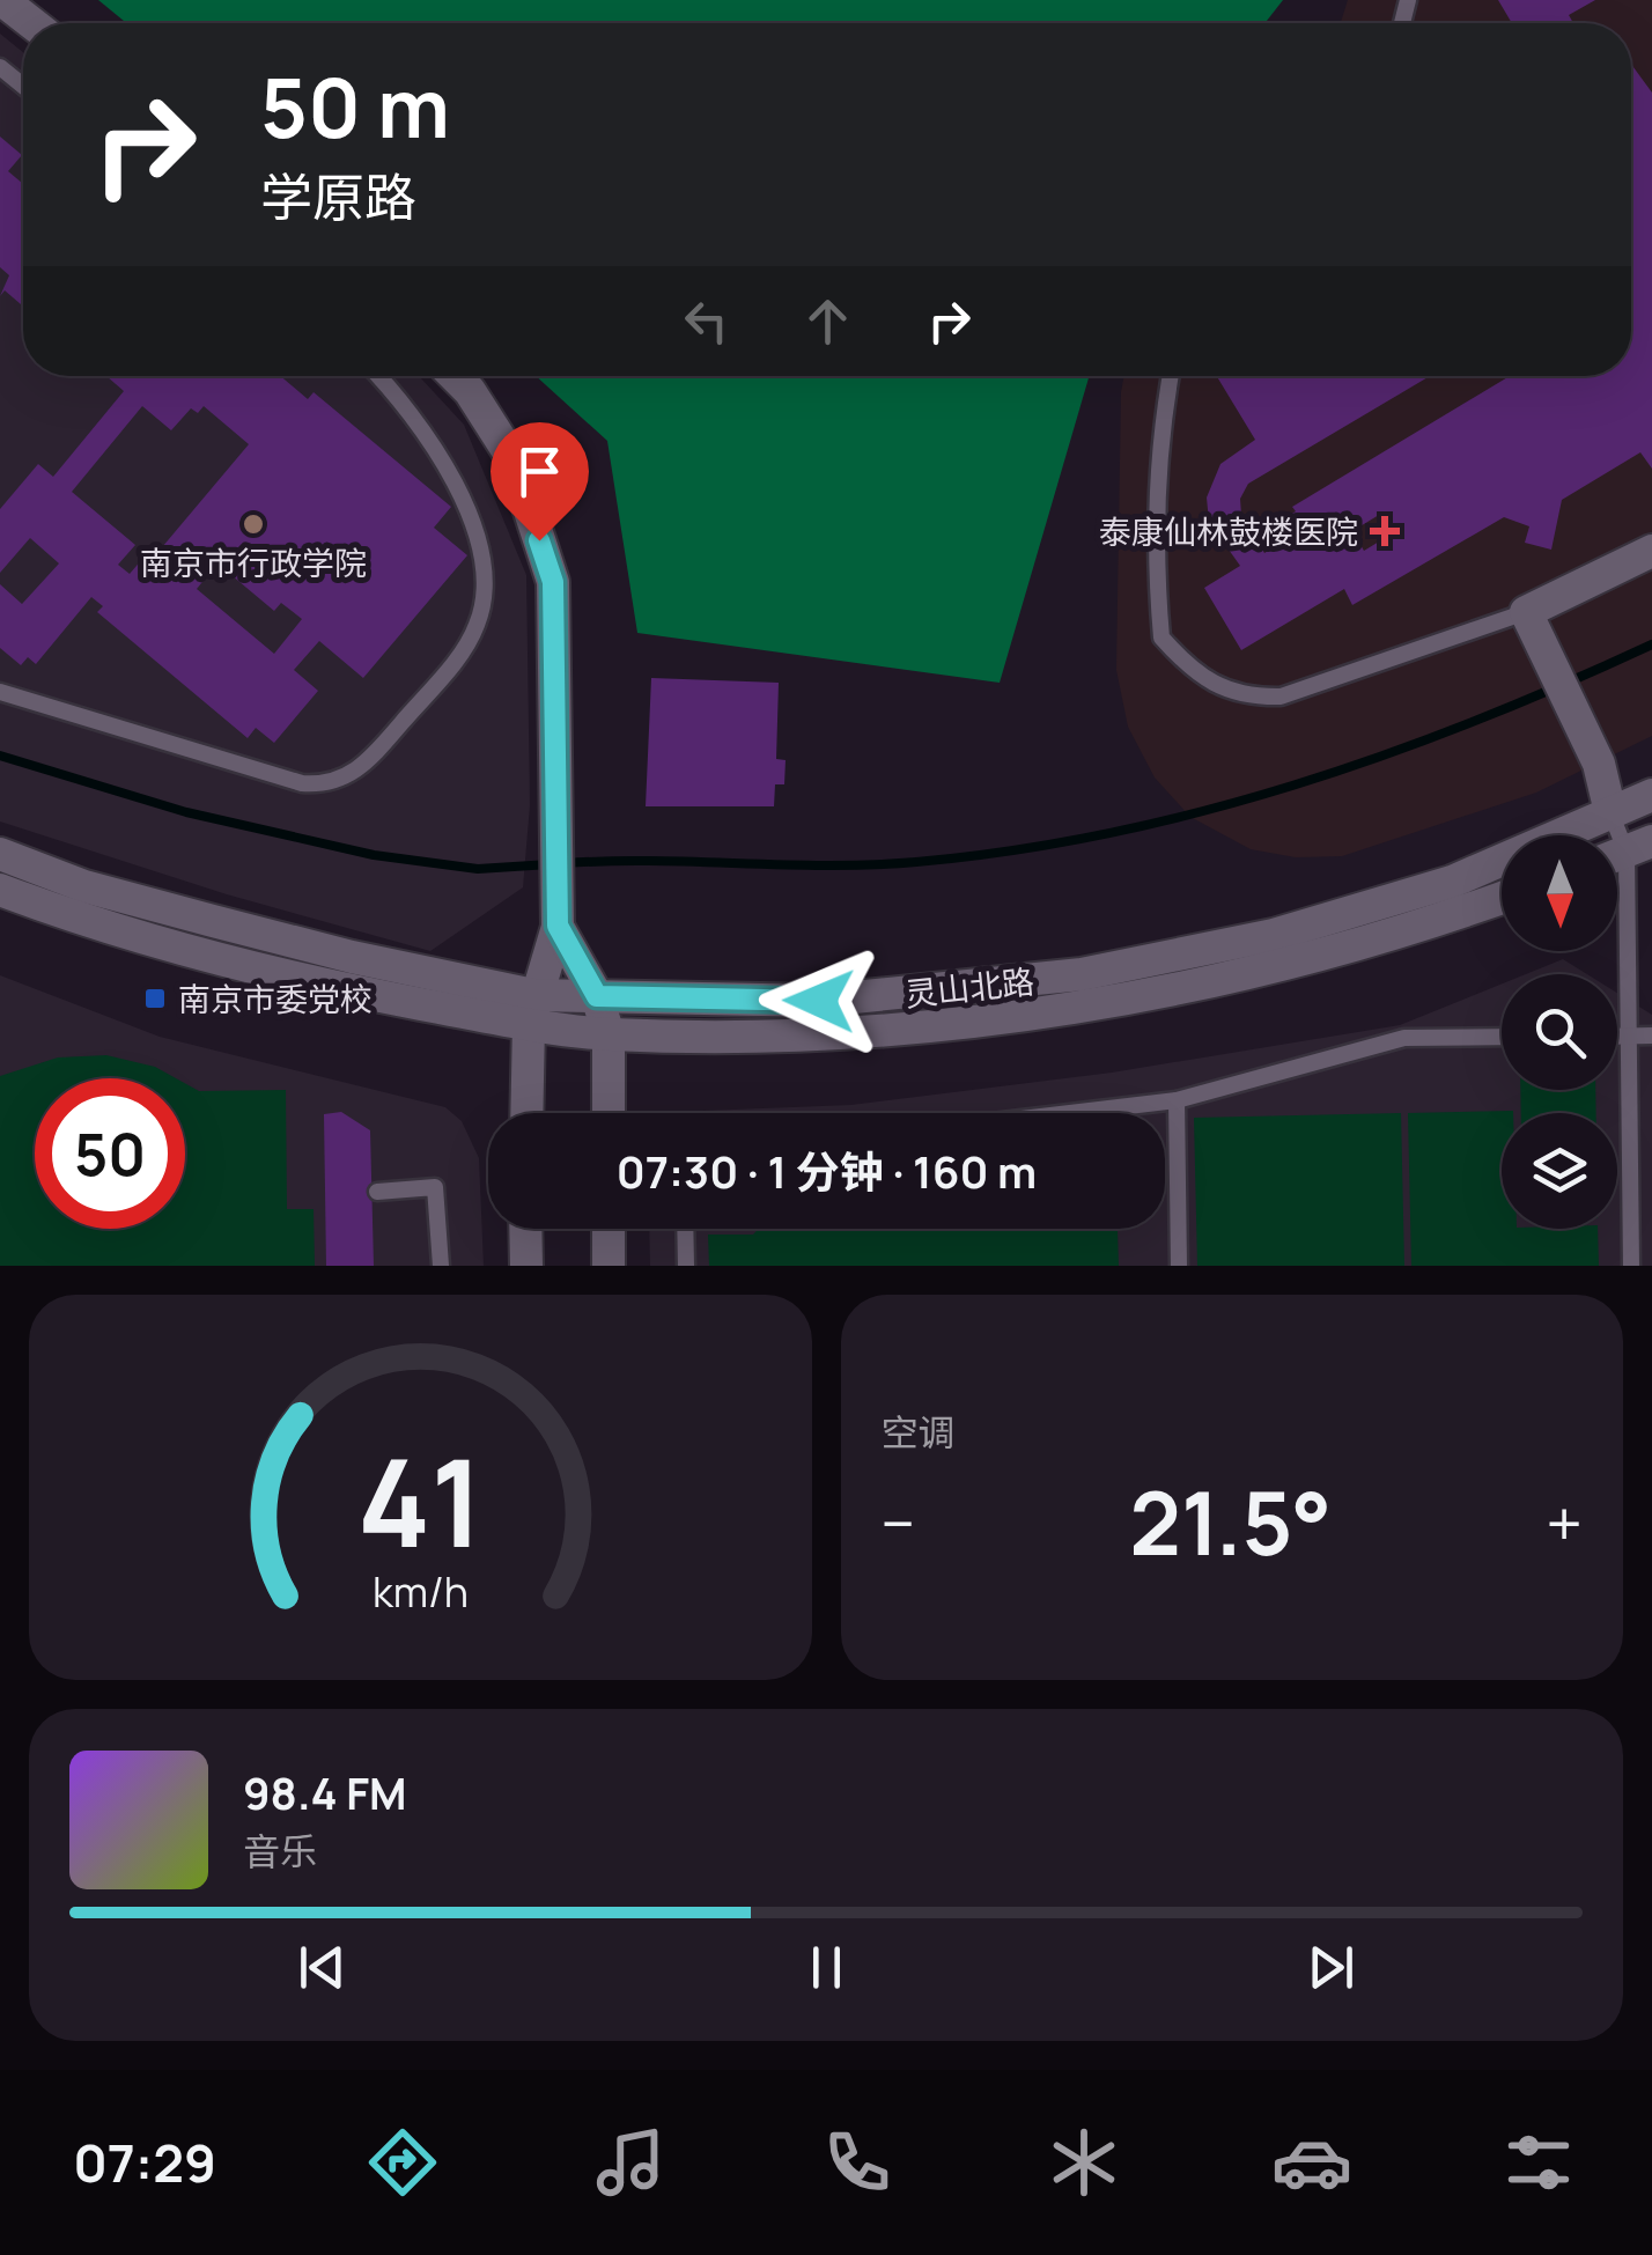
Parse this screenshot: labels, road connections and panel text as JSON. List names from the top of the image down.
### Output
{
  "streets": {
    "main road": ["灵山北路"]
  },
  "places": {
    "other": ["南京市行政学院"],
    "health": ["泰康仙林鼓楼医院"],
    "transit": ["南京市委党校"]
  },
  "north": "bottom",
  "page": {
    "turn": ["50 m", "学原路"],
    "limit": "50",
    "trip": "07:30 · 1 分钟 · 160 m",
    "tile": "空调",
    "heat": ["−", "21.5°", "+"],
    "song": ["98.4 FM", "音乐"],
    "tabs": "07:29",
    "gauge": ["41", "km/h"]
  }
}
